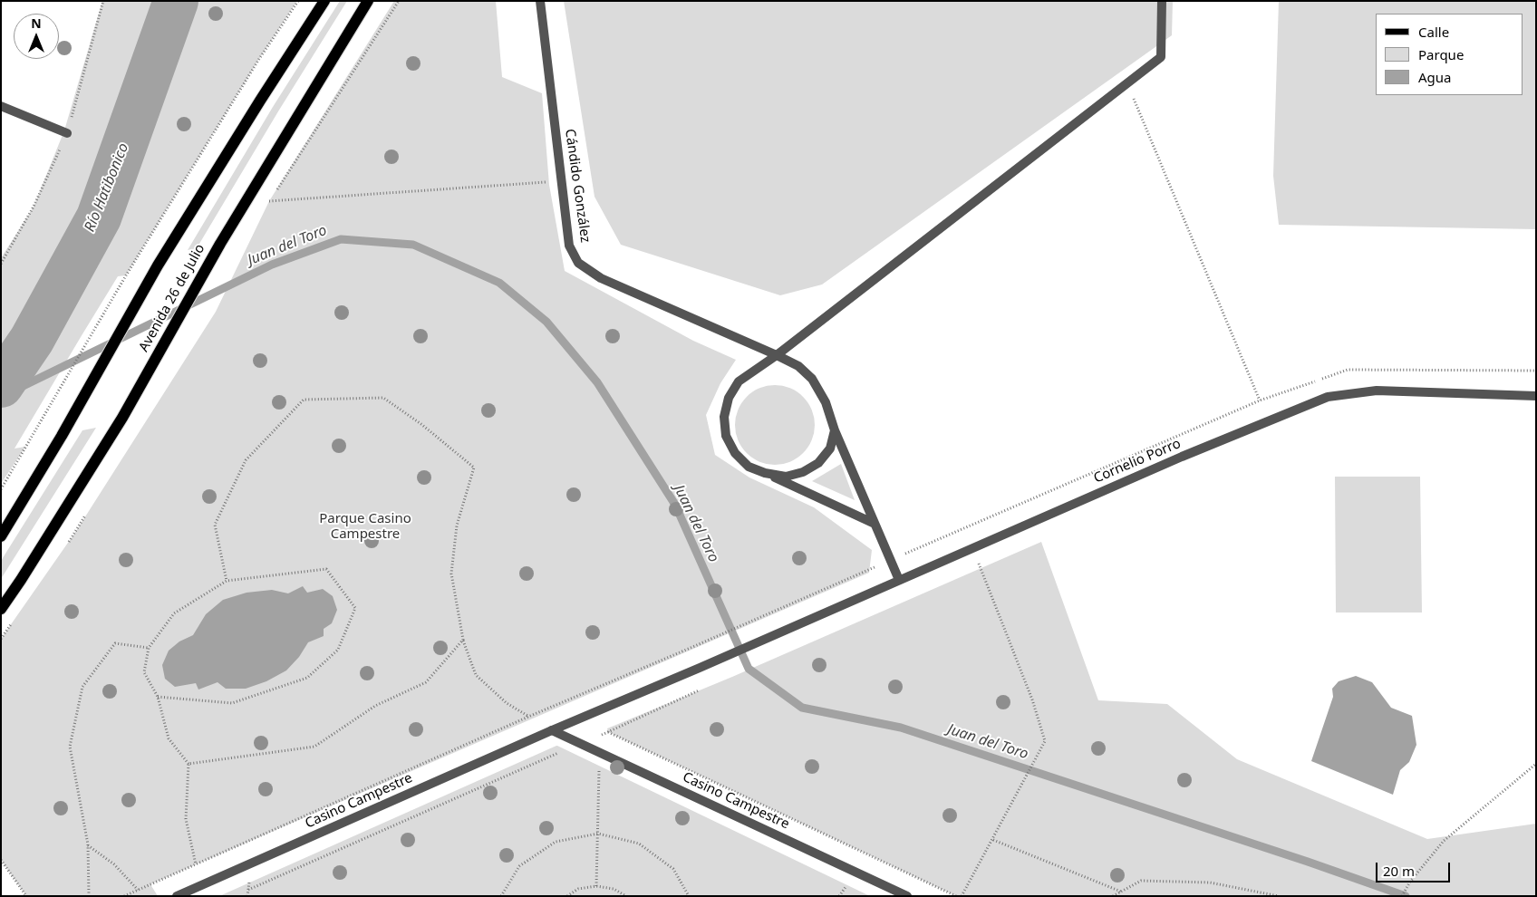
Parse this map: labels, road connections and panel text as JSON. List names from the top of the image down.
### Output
{
  "streets": {
    "main road": ["Avenida 26 de Julio"],
    "street": ["Cándido González", "Cornelio Porro", "Casino Campestre"]
  },
  "crossings": [
    ["Cándido González", "Cornelio Porro"],
    ["Cornelio Porro", "Casino Campestre"]
  ],
  "water": ["Río Hatibonico", "Juan del Toro"],
  "parks": ["Parque Casino Campestre"],
  "legend": ["Calle", "Parque", "Agua"],
  "scale_bar": "20 m",
  "north": "top"
}
